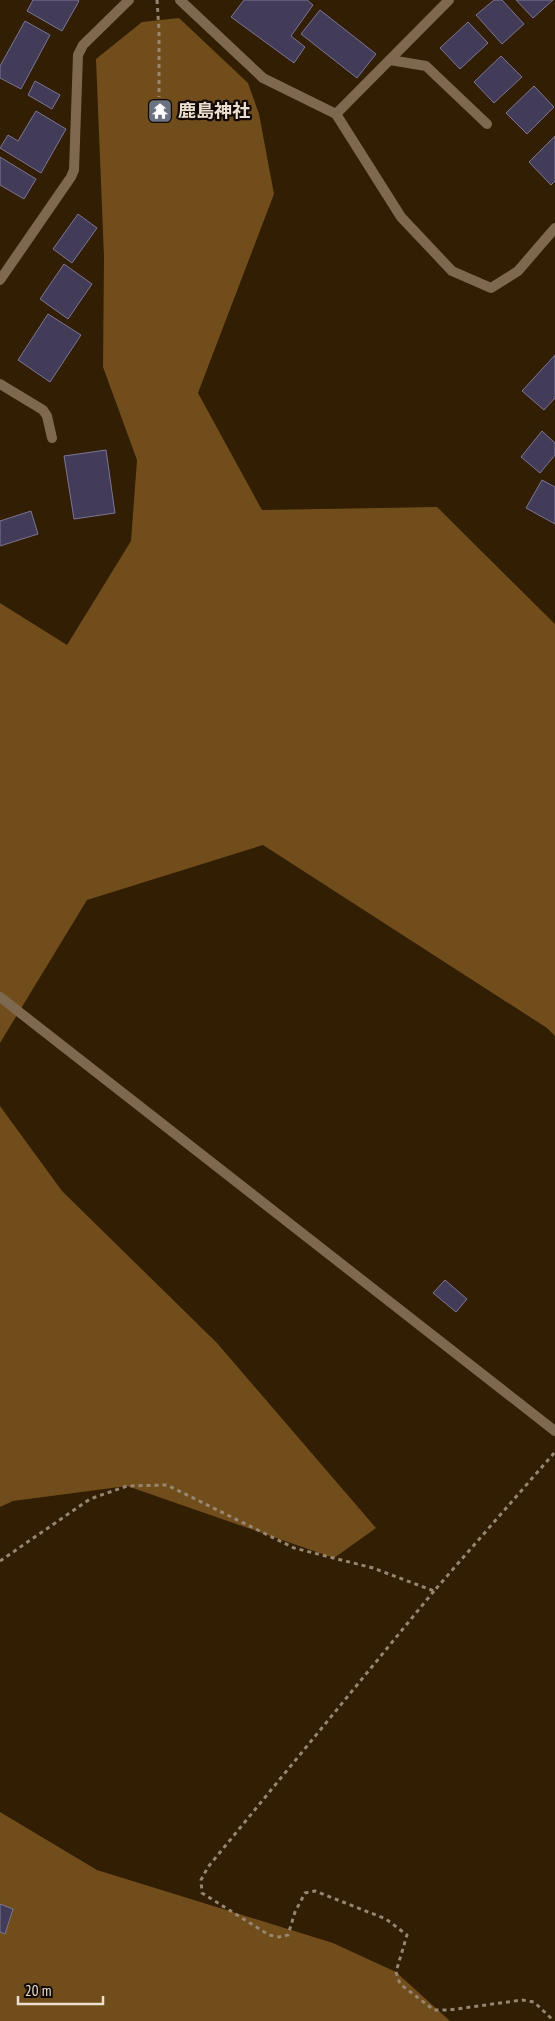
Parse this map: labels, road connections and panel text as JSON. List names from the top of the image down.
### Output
{
  "places": {
    "temple": ["鹿島神社"]
  },
  "scale_bar": "20 m"
}
